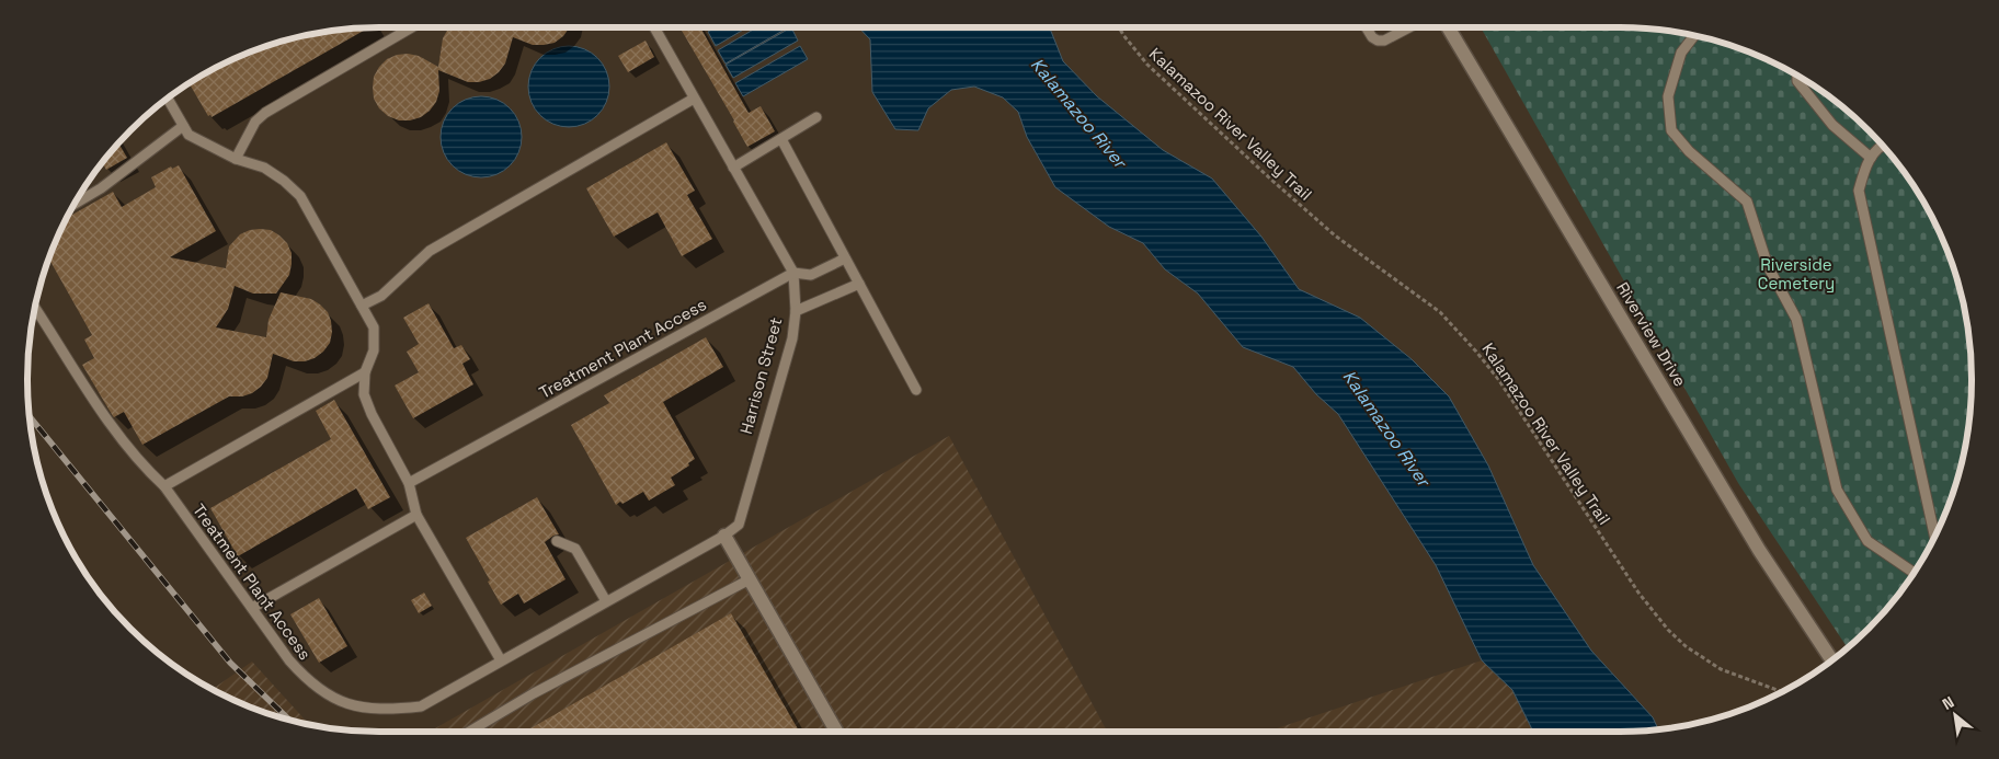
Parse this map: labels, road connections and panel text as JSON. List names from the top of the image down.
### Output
{
  "streets": {
    "street": ["Riverview Drive"],
    "lane": ["Treatment Plant Access", "Harrison Street"],
    "path": ["Kalamazoo River Valley Trail"]
  },
  "crossings": [
    ["Treatment Plant Access", "Harrison Street"]
  ],
  "water": ["Kalamazoo River"],
  "parks": ["Riverside Cemetery"],
  "north": "top left"
}
